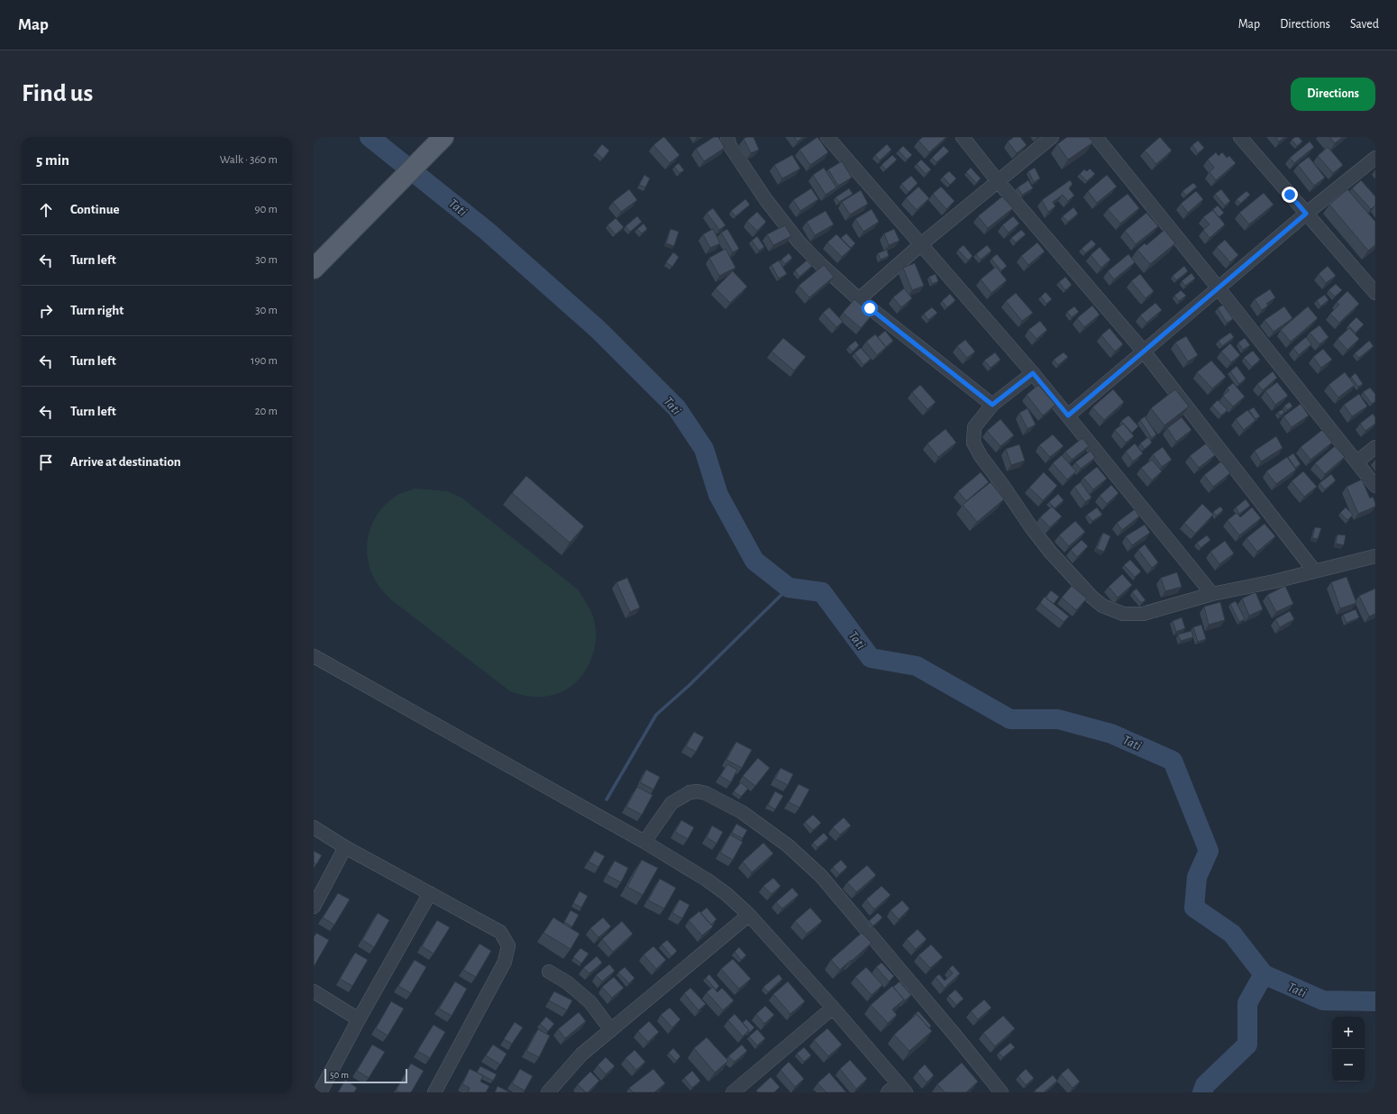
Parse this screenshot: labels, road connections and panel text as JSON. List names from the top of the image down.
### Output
{
  "water": ["Tati"],
  "scale_bar": "50 m",
  "page": {
    "header": "Map",
    "nav": ["Map", "Directions", "Saved"],
    "buttons": "Directions",
    "title": "Find us",
    "heading": ["5 min", "Walk · 360 m"],
    "list": [
      ["Continue", "90 m"],
      ["Turn left", "30 m"],
      ["Turn right", "30 m"],
      ["Turn left", "190 m"],
      ["Turn left", "20 m"],
      "Arrive at destination"
    ],
    "map_buttons": ["+", "−"],
    "scale": "50 m"
  }
}
